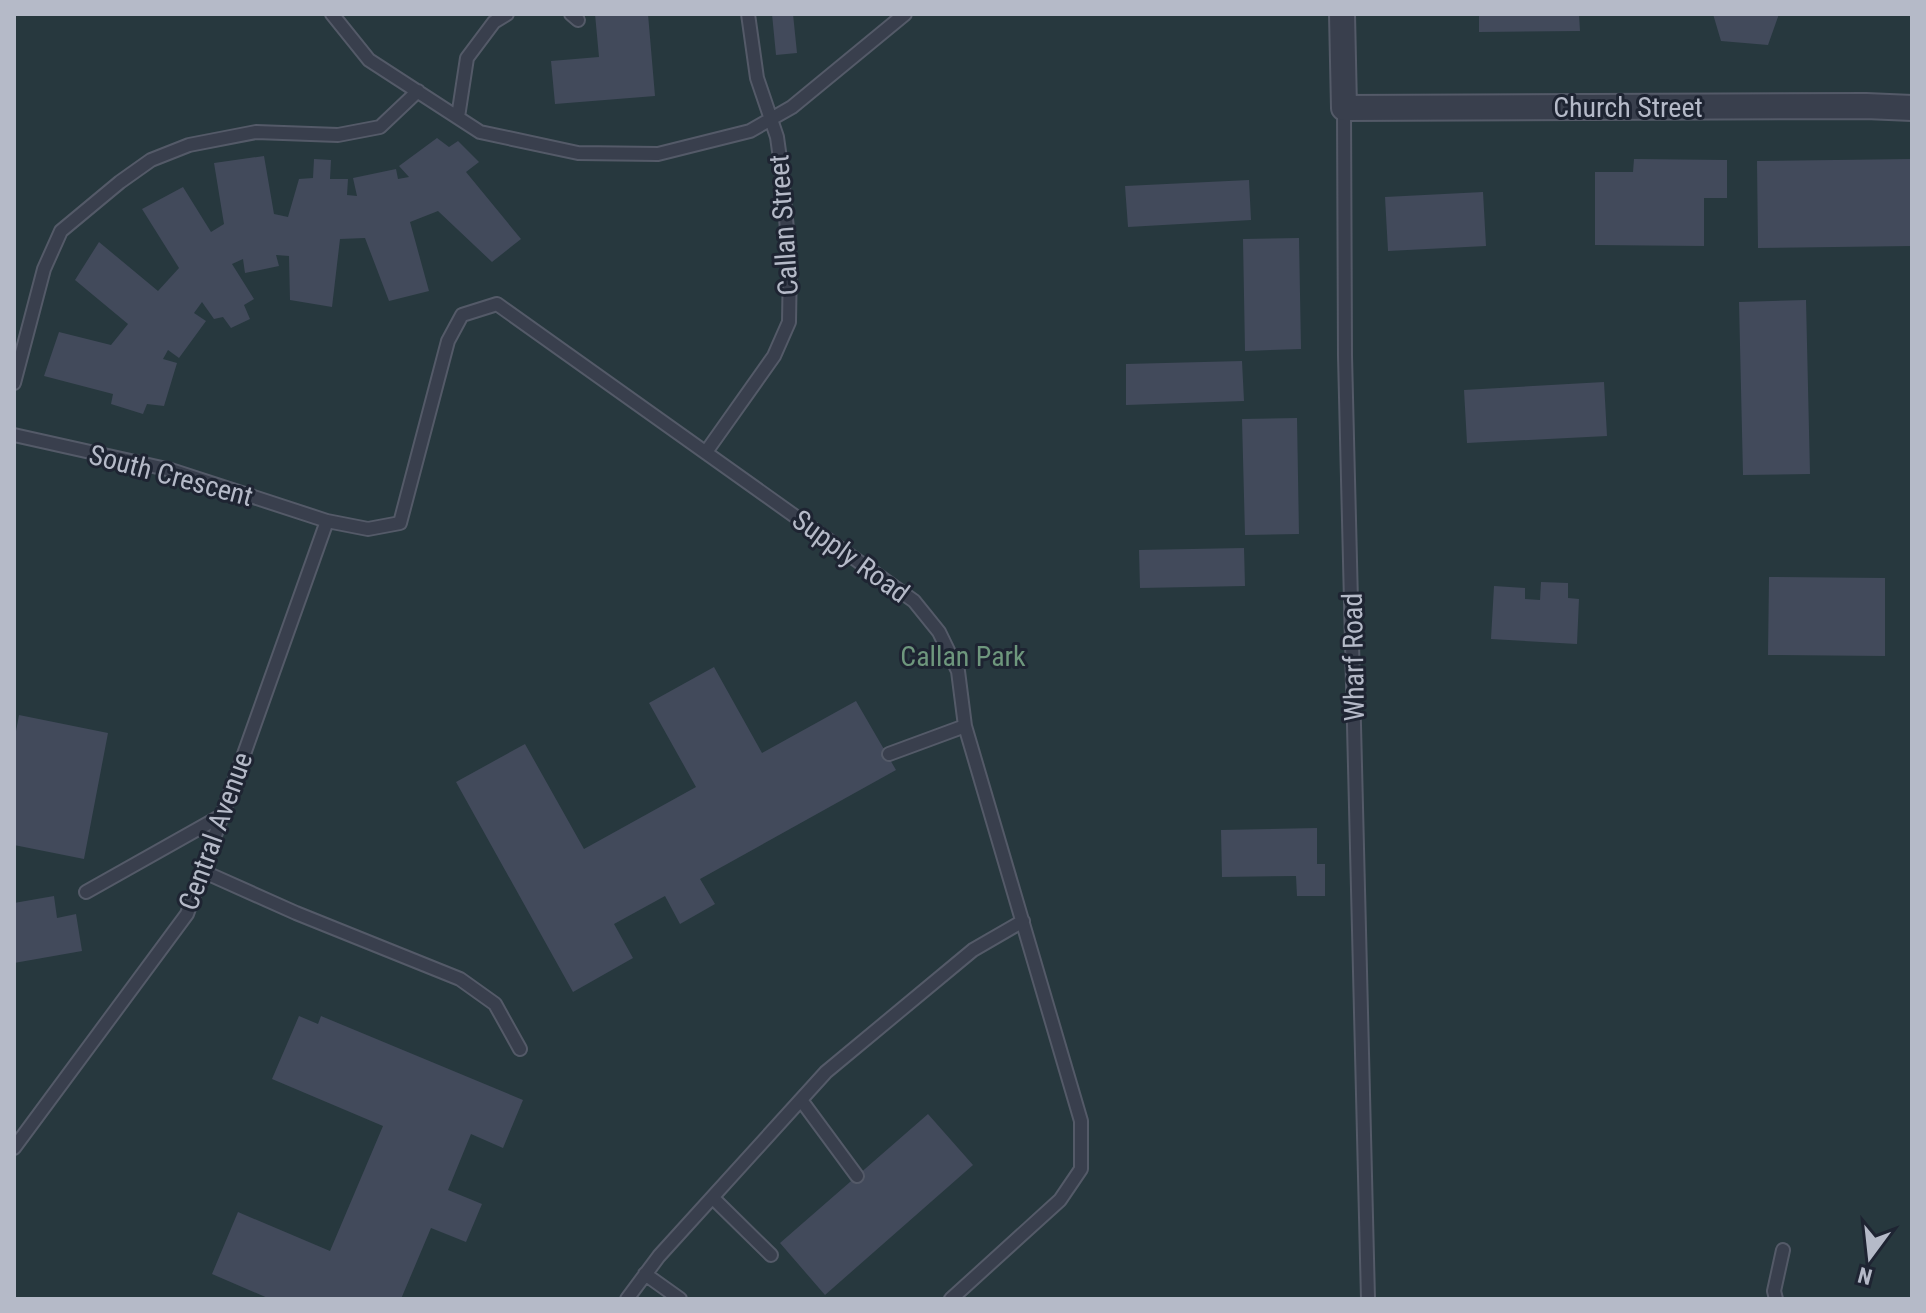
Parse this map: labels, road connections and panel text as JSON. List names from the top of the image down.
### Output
{
  "streets": {
    "street": ["Church Street", "Wharf Road"],
    "lane": [
      "Callan Street",
      "South Crescent",
      "Supply Road",
      "Central Avenue"
    ]
  },
  "crossings": [
    ["Church Street", "Wharf Road"],
    ["Callan Street", "Supply Road"],
    ["South Crescent", "Supply Road"],
    ["South Crescent", "Central Avenue"],
    ["Supply Road", "Central Avenue"]
  ],
  "parks": ["Callan Park"],
  "north": "bottom"
}
